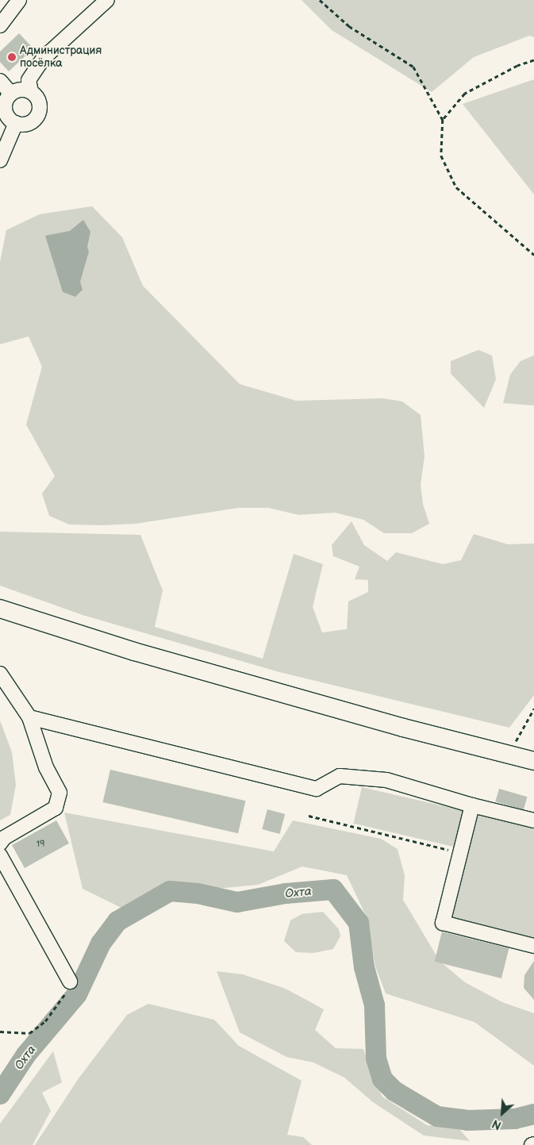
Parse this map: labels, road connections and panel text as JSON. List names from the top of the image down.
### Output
{
  "water": ["Охта"],
  "places": ["Администрация посёлка"],
  "house_numbers": ["19"],
  "north": "bottom left"
}
